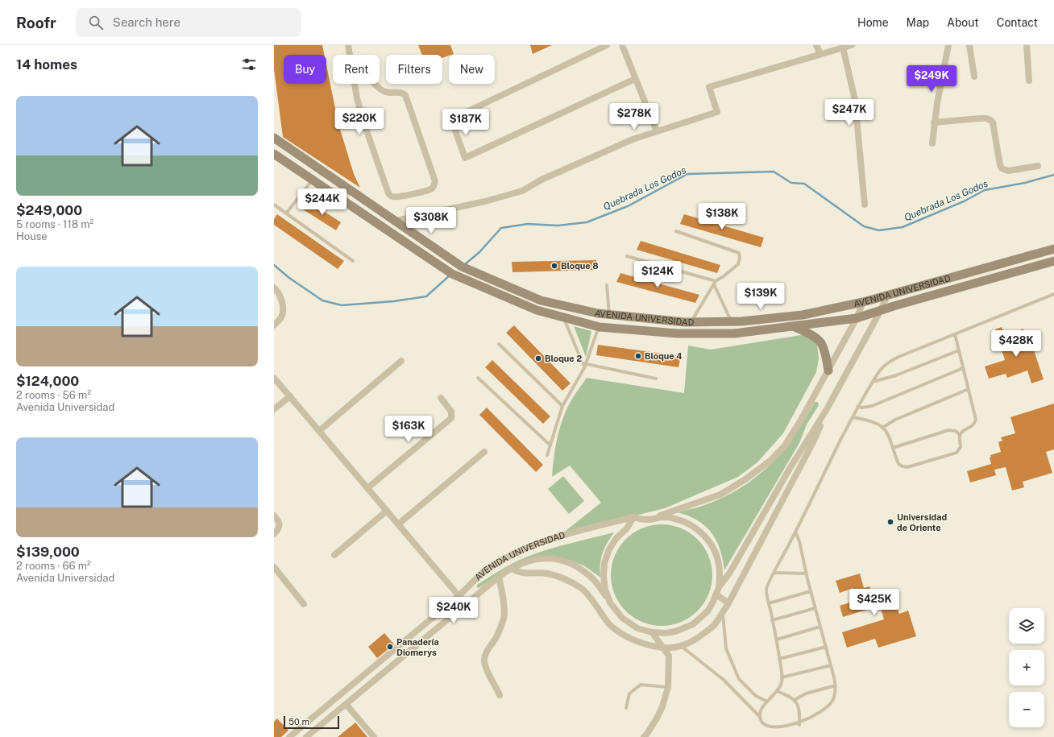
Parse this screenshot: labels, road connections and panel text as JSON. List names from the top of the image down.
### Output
{
  "streets": {
    "street": ["AVENIDA UNIVERSIDAD"]
  },
  "water": ["Quebrada Los Godos"],
  "places": [
    "Bloque 8",
    "Bloque 4",
    "Bloque 2",
    "Universidad de Oriente",
    "Panadería Diomerys"
  ],
  "scale_bar": "50 m",
  "page": {
    "header": "Roofr",
    "search": "Search here",
    "nav": [
      "Home",
      "Map",
      "About",
      "Contact"
    ],
    "heading": "14 homes",
    "chip": [
      "Buy",
      "Rent",
      "Filters",
      "New"
    ],
    "price": [
      "$249K",
      "$247K",
      "$278K",
      "$220K",
      "$187K",
      "$244K",
      "$138K",
      "$308K",
      "$124K",
      "$139K",
      "$428K",
      "$163K",
      "$425K",
      "$240K"
    ],
    "list": [
      {
        "name": "$249,000",
        "note": "5 rooms · 118 m² · House"
      },
      {
        "name": "$124,000",
        "note": "2 rooms · 56 m² · Avenida Universidad"
      },
      {
        "name": "$139,000",
        "note": "2 rooms · 66 m² · Avenida Universidad"
      }
    ],
    "map_buttons": ["+", "−"],
    "scale": "50 m"
  }
}
